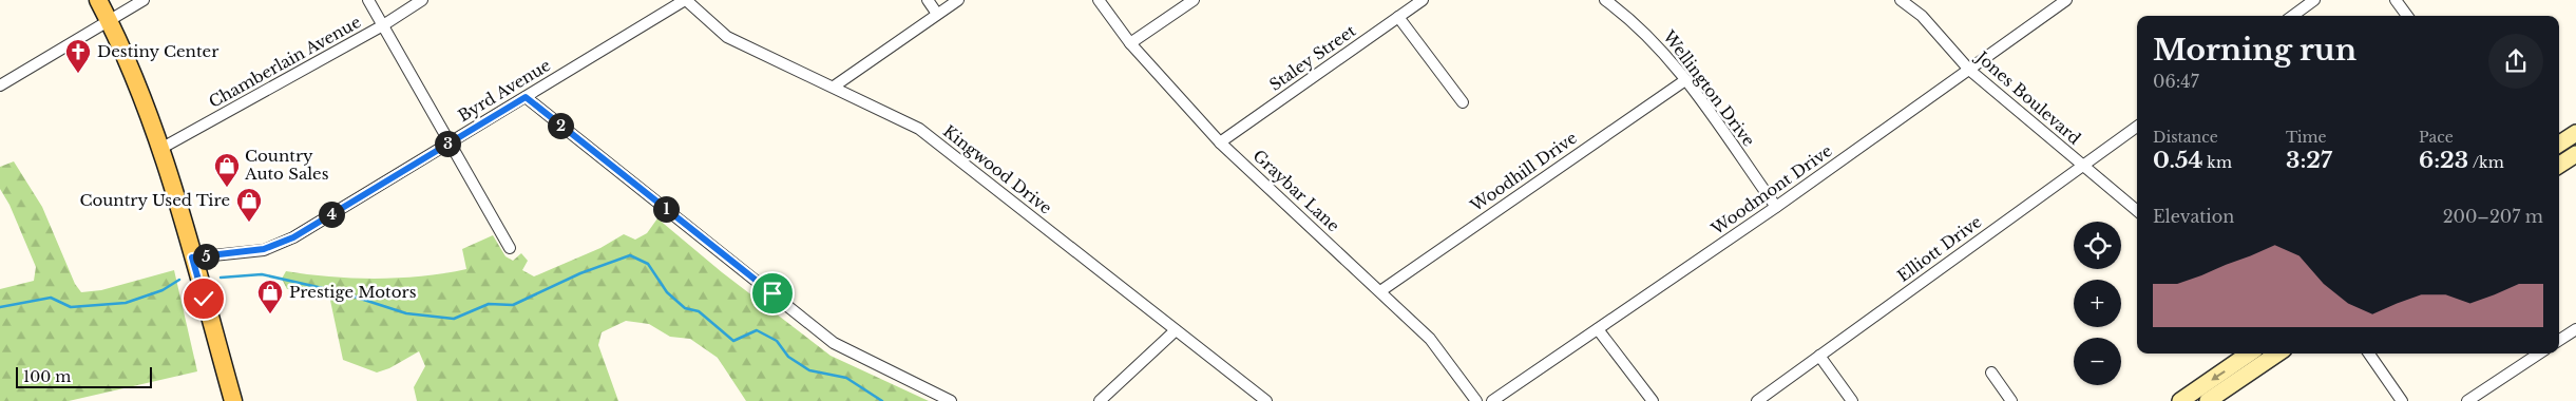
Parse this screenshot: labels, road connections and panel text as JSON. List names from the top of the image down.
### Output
{
  "streets": {
    "street": [
      "Staley Street",
      "Chamberlain Avenue",
      "Wellington Drive",
      "Byrd Avenue",
      "Jones Boulevard",
      "Kingwood Drive",
      "Woodhill Drive",
      "Woodmont Drive",
      "Graybar Lane",
      "Elliott Drive"
    ]
  },
  "crossings": [
    ["Staley Street", "Graybar Lane"],
    ["Wellington Drive", "Woodhill Drive"],
    ["Wellington Drive", "Woodmont Drive"],
    ["Byrd Avenue", "Kingwood Drive"],
    ["Jones Boulevard", "Woodmont Drive"],
    ["Jones Boulevard", "Elliott Drive"],
    ["Woodhill Drive", "Graybar Lane"]
  ],
  "places": {
    "church": ["Destiny Center"],
    "shop": ["Country Auto Sales", "Country Used Tire", "Prestige Motors"]
  },
  "scale_bar": "100 m",
  "page": {
    "heading": ["Morning run", "06:47"],
    "stats": [
      ["Distance", "0.54 km"],
      ["Time", "3:27"],
      ["Pace", "6:23 /km"]
    ],
    "pins": [
      "2",
      "3",
      "1",
      "4",
      "5"
    ],
    "chart": ["Elevation", "200–207 m"],
    "map_buttons": ["+", "−"],
    "scale": "100 m"
  }
}
